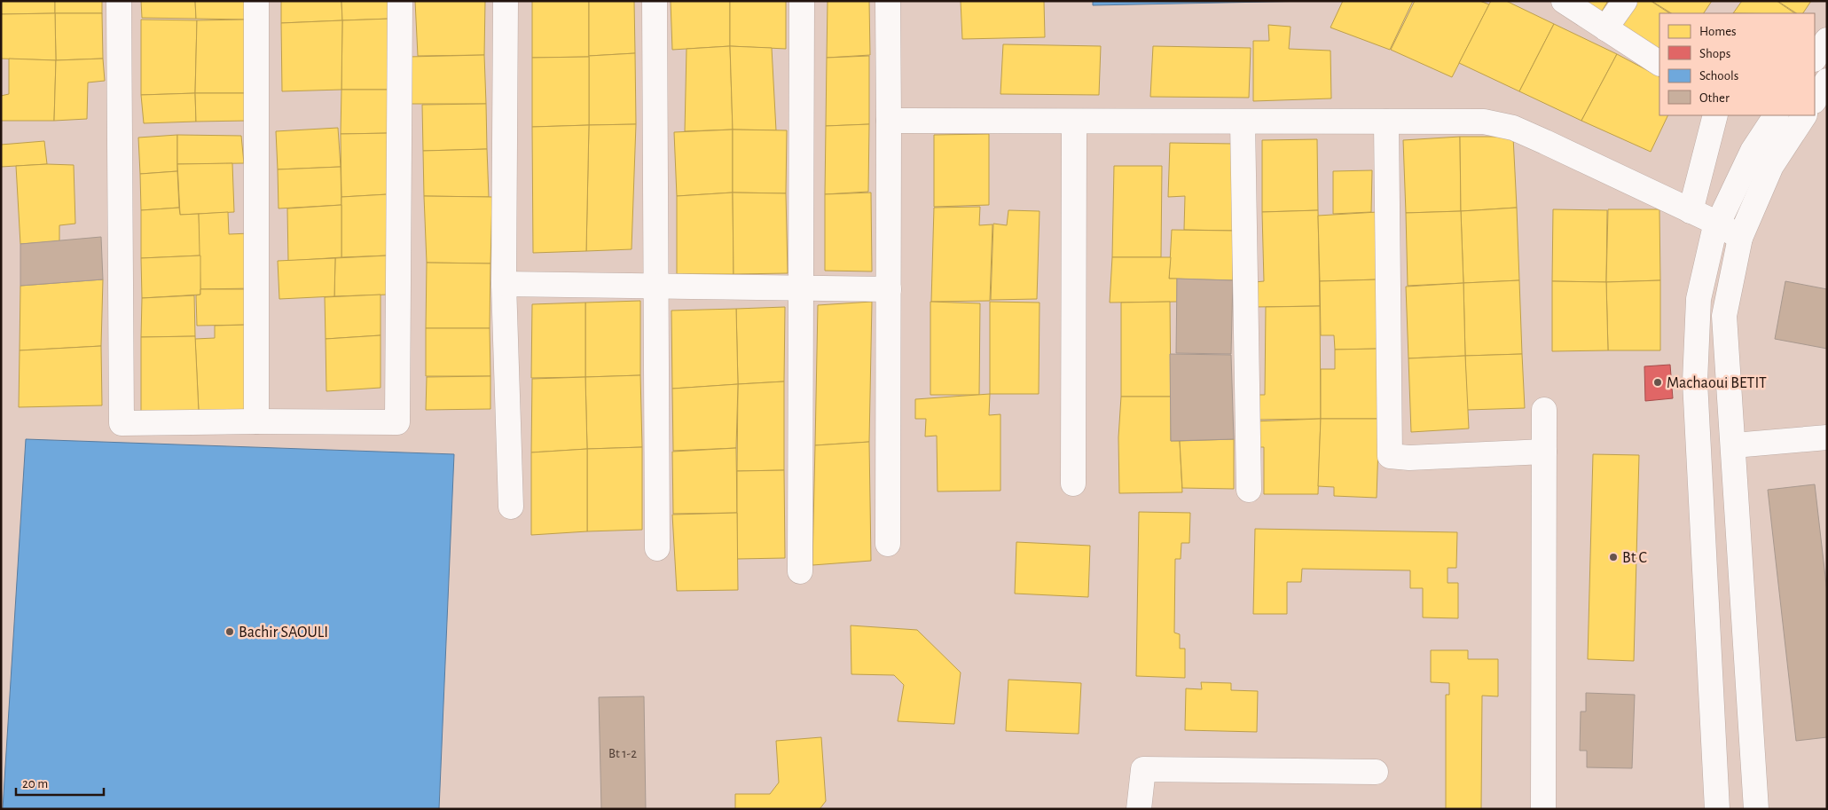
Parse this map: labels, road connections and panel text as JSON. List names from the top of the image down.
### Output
{
  "places": ["Machaoui BETIT", "Bt C", "Bachir SAOULI"],
  "house_numbers": ["Bt 1-2"],
  "legend": [
    "Homes",
    "Shops",
    "Schools",
    "Other"
  ],
  "scale_bar": "20 m"
}
